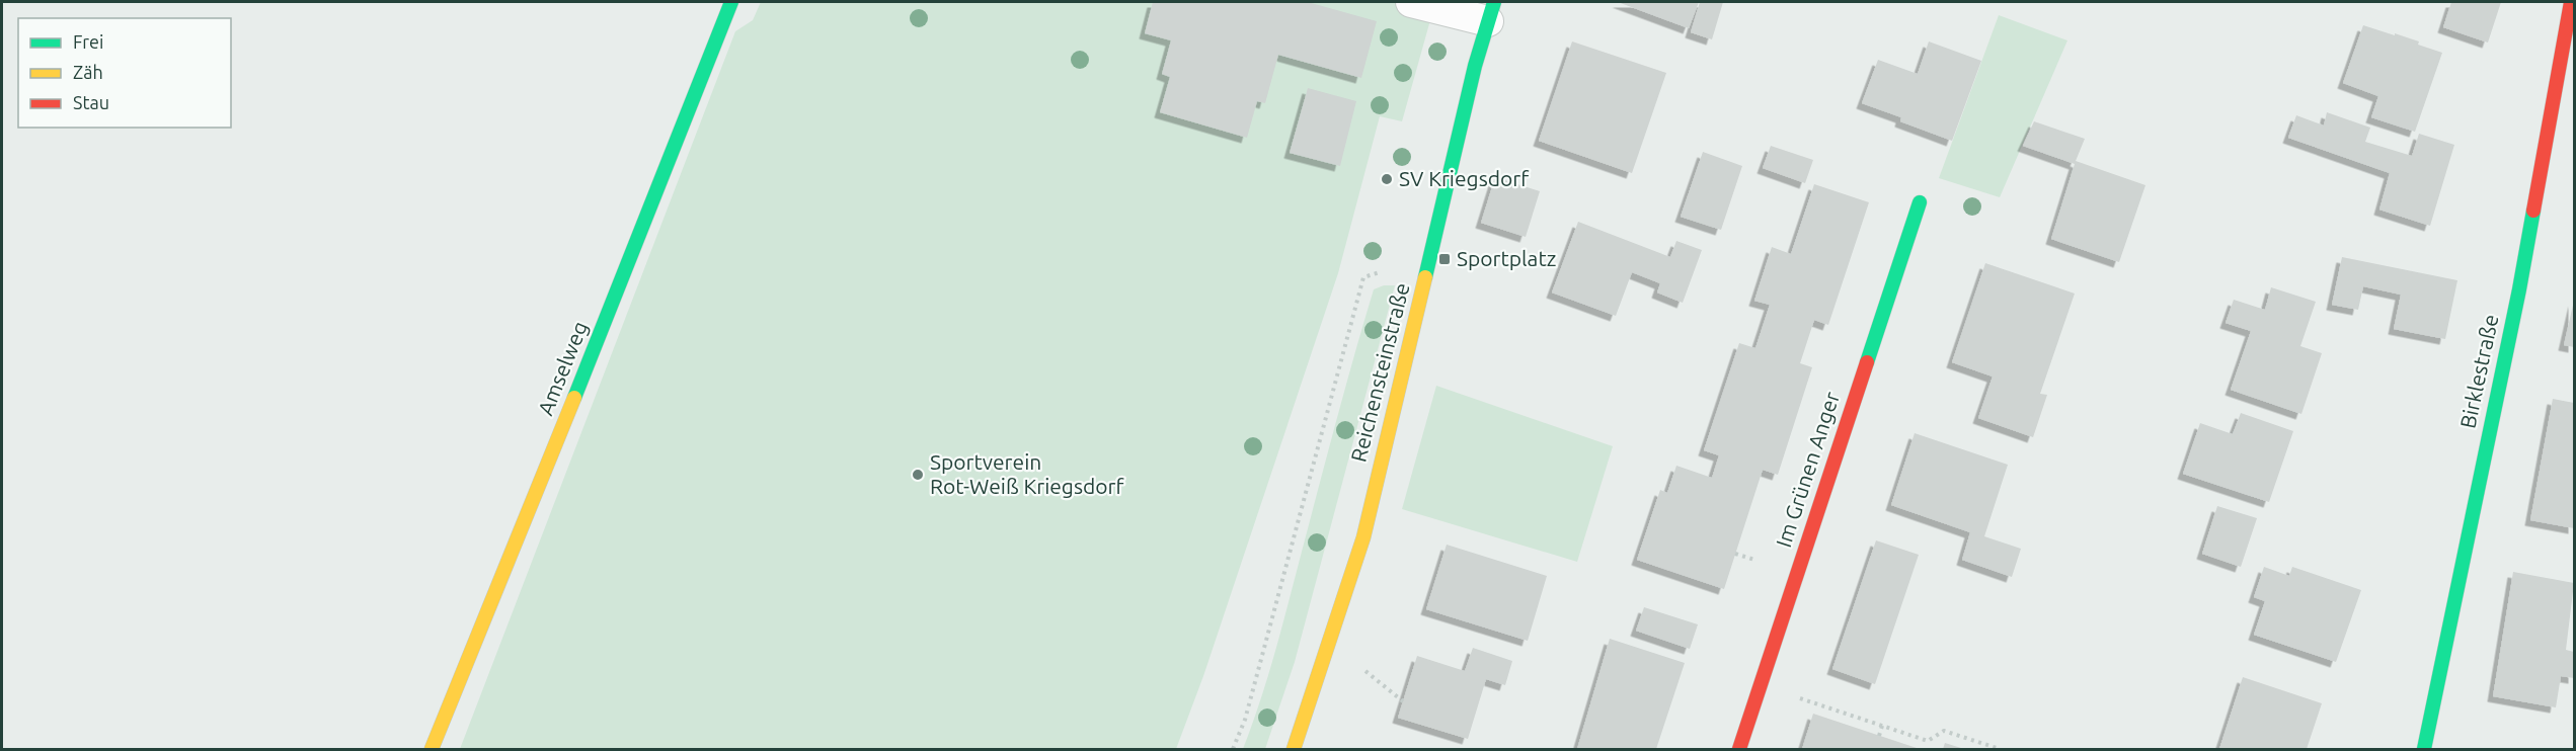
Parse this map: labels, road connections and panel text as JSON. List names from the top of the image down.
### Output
{
  "streets": {
    "street": [
      "Amselweg",
      "Birklestraße",
      "Reichensteinstraße",
      "Im Grünen Anger"
    ]
  },
  "places": {
    "other": ["SV Kriegsdorf", "Sportverein Rot-Weiß Kriegsdorf"],
    "transit": ["Sportplatz"]
  },
  "legend": ["Frei", "Zäh", "Stau"]
}
